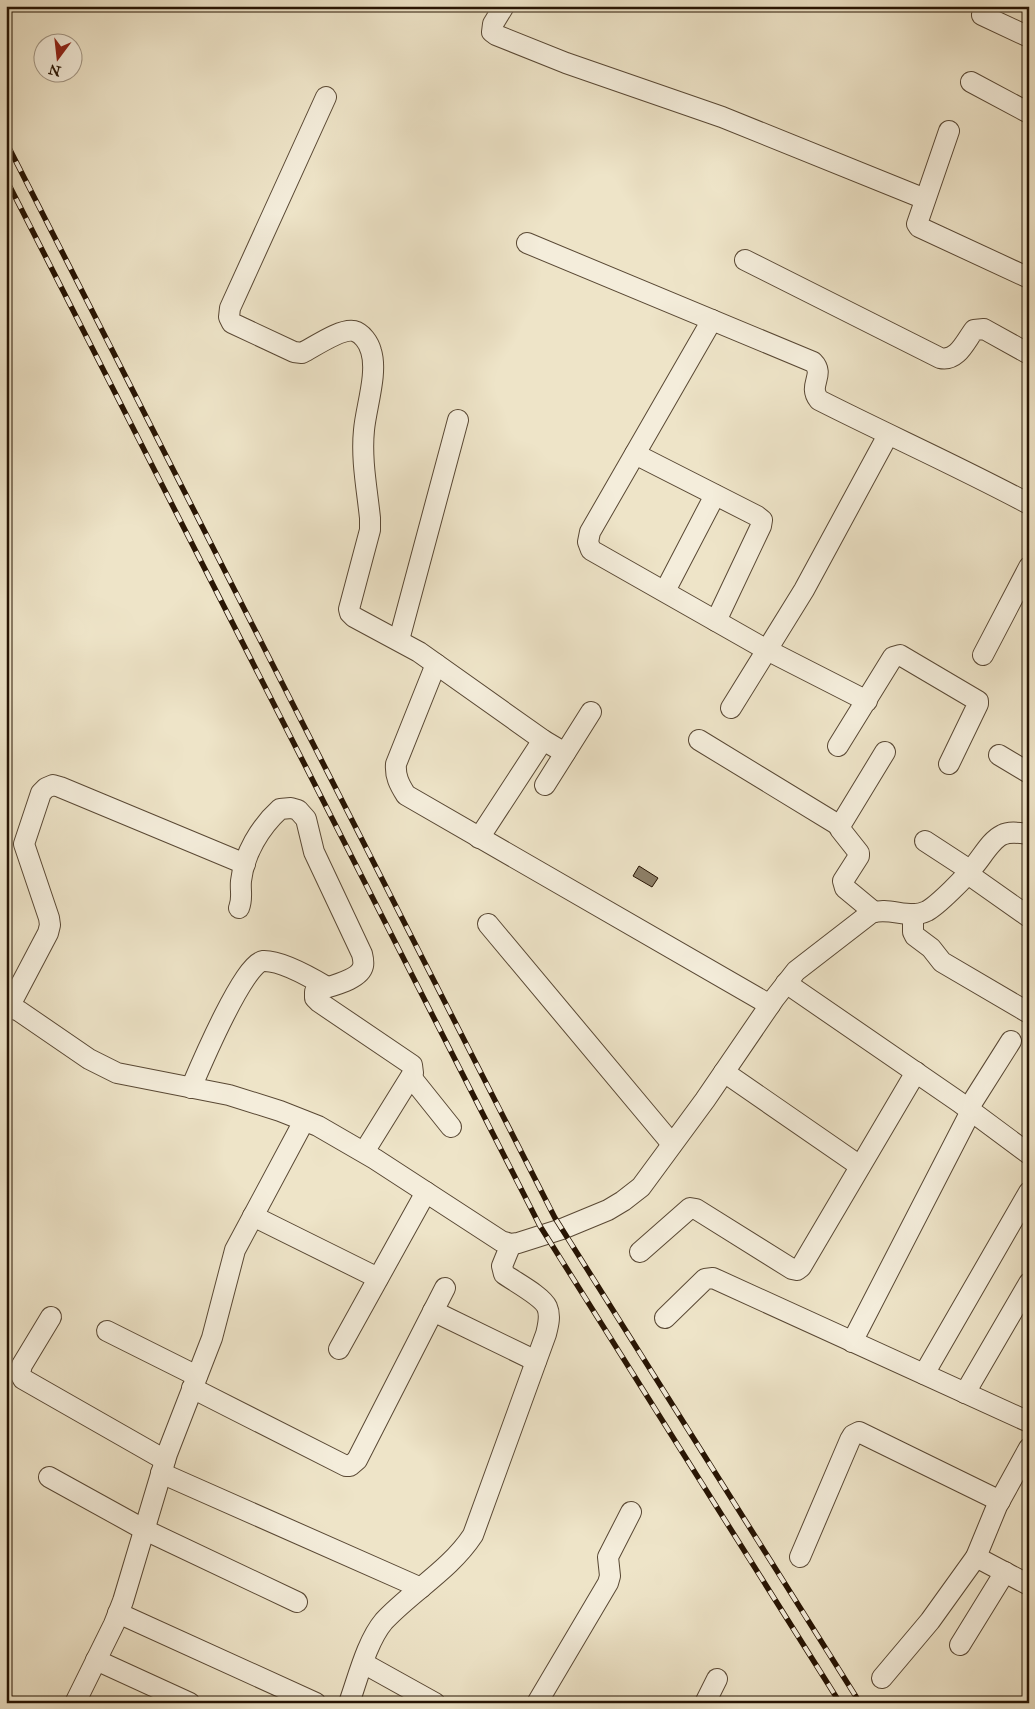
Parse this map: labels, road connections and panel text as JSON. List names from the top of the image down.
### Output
{
  "north": "bottom"
}
